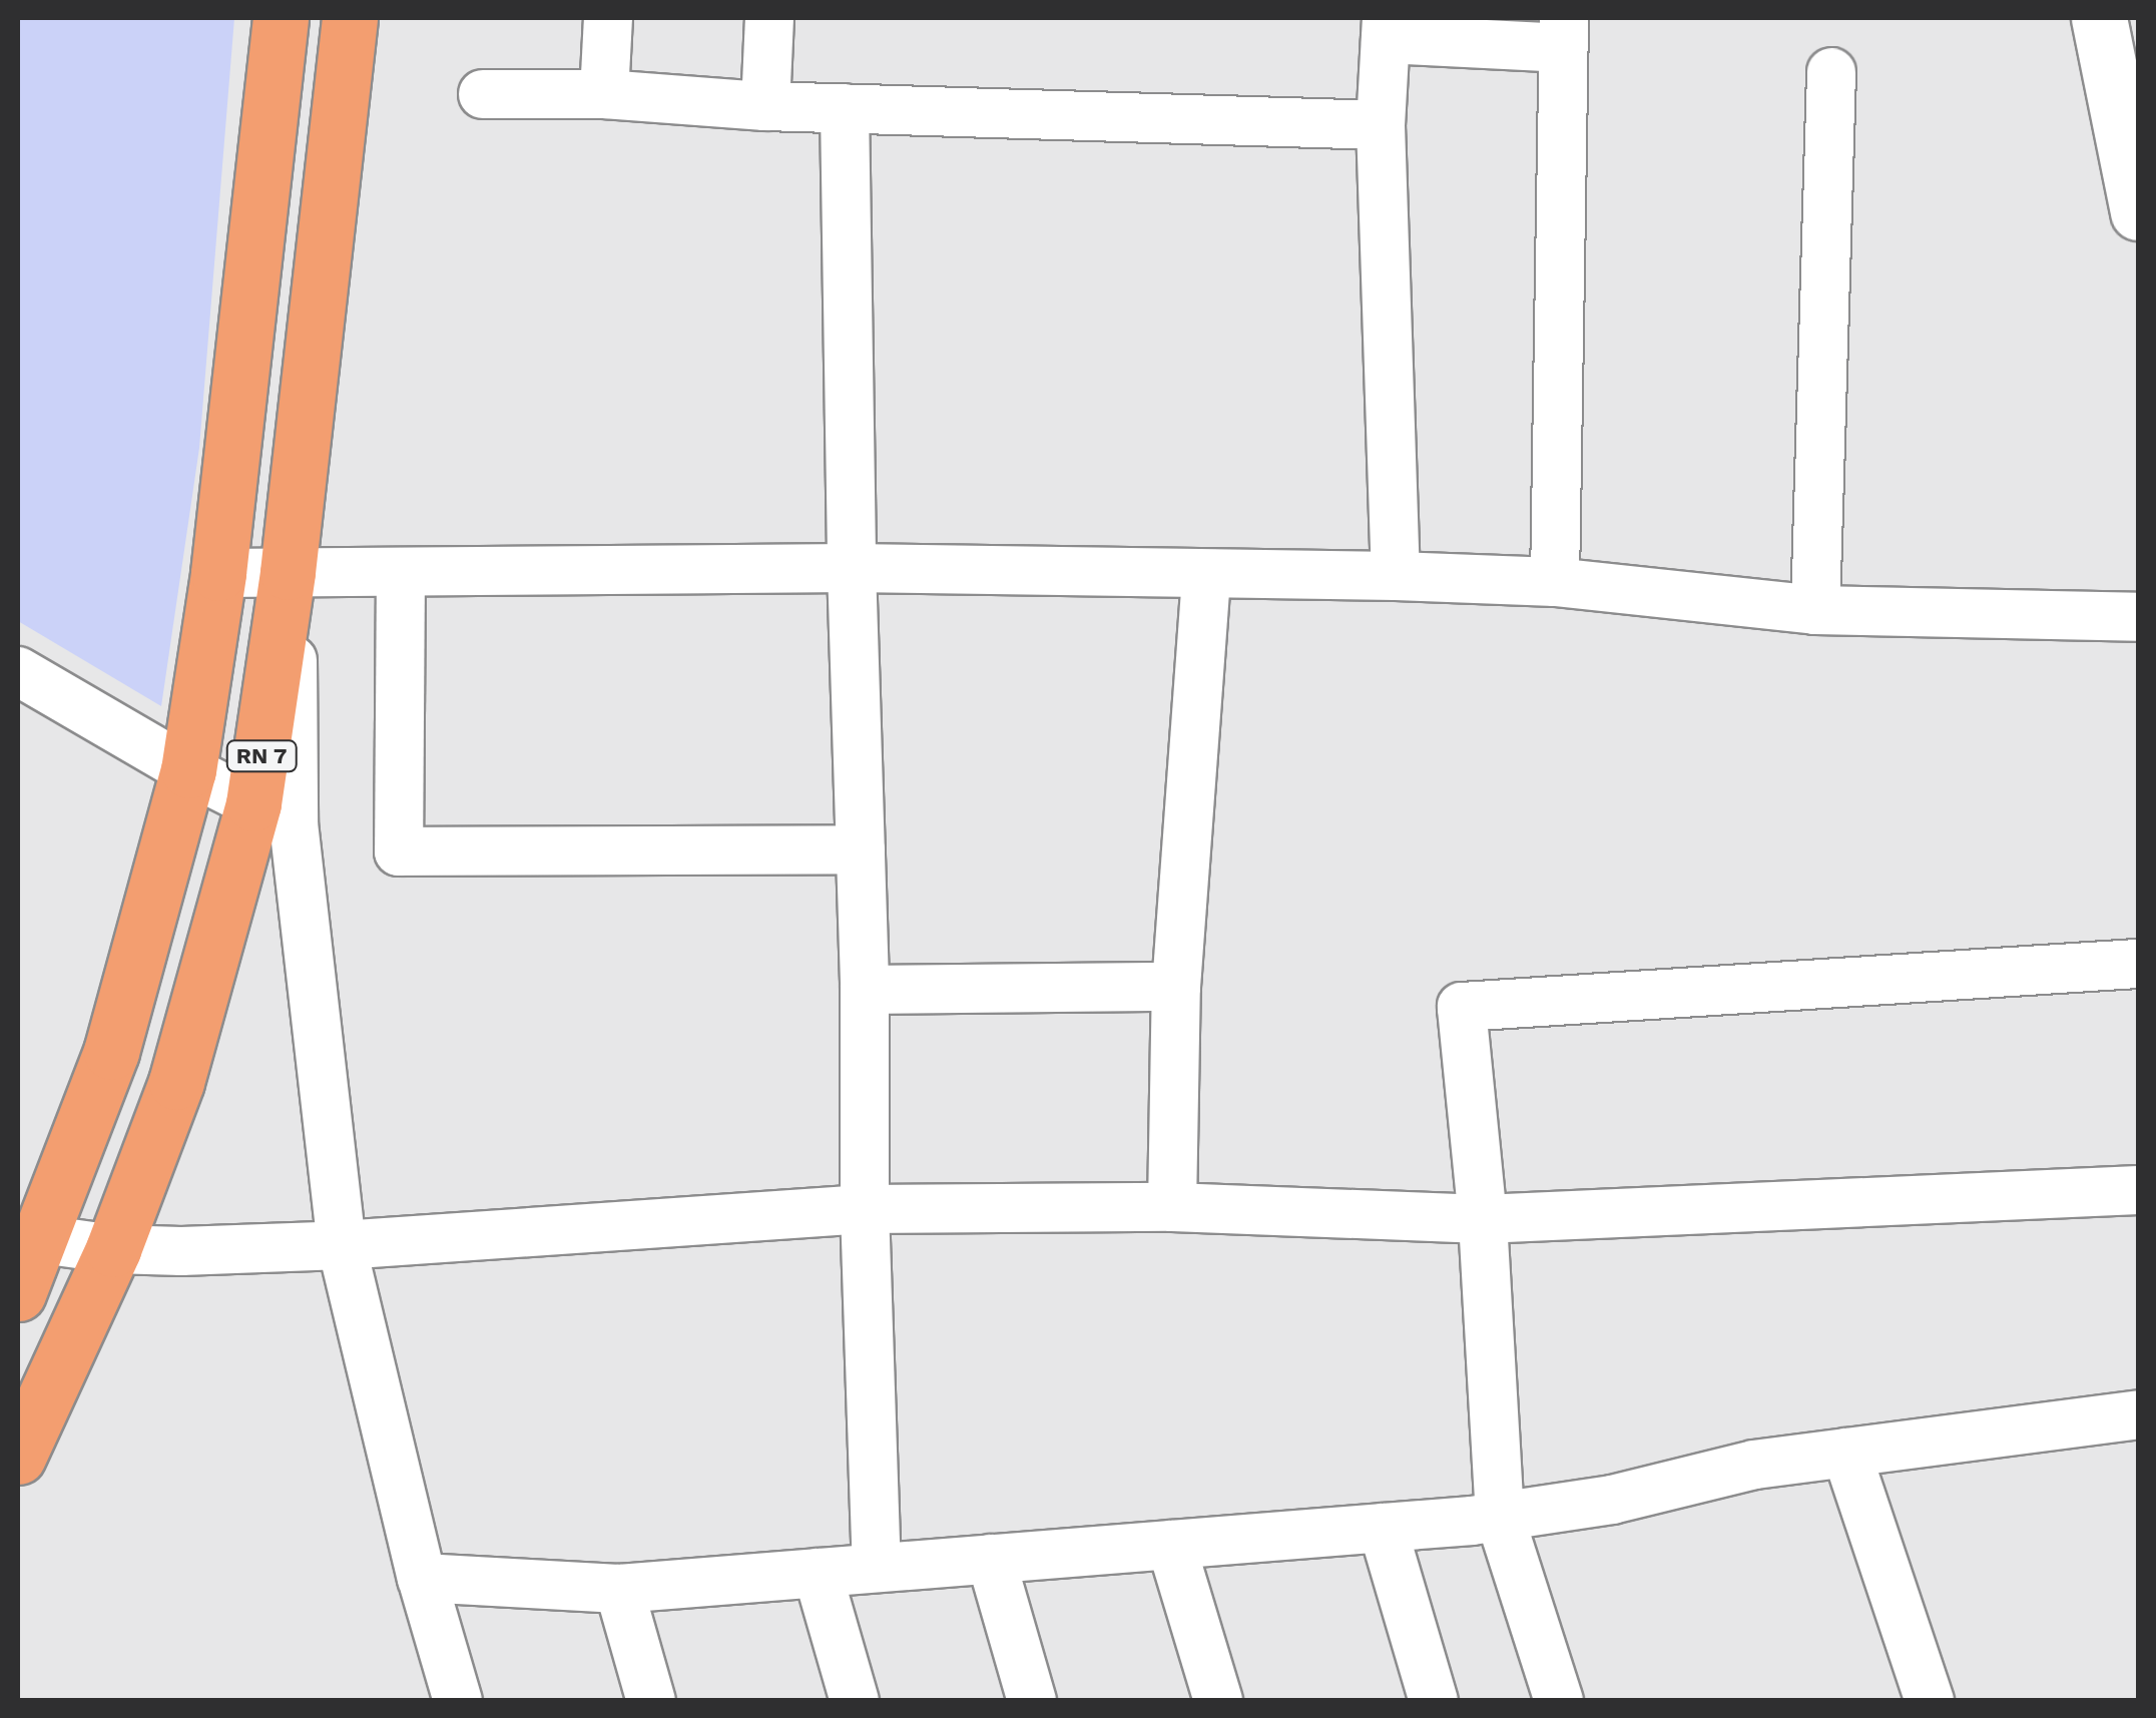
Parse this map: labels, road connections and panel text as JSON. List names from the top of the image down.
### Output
{
  "streets": {
    "highway": ["RN 7"]
  }
}
